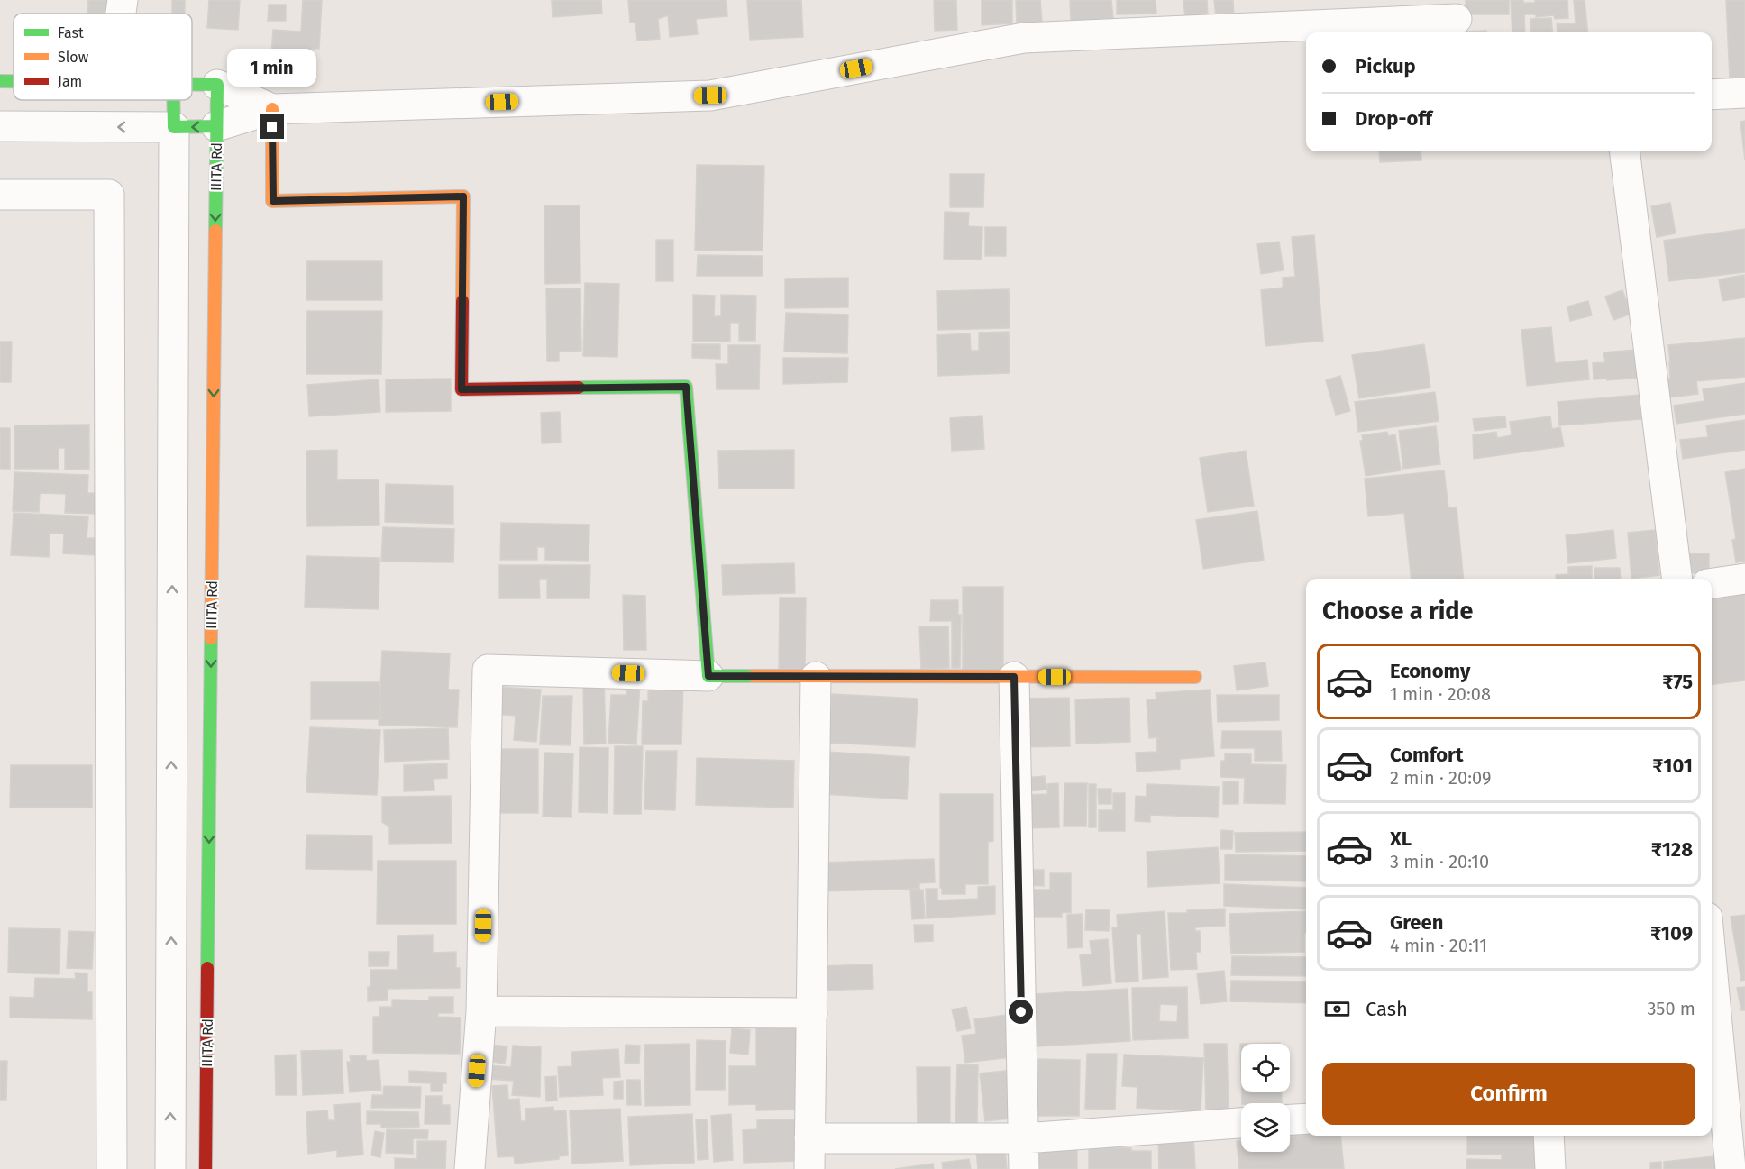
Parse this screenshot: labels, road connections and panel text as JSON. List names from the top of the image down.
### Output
{
  "streets": {
    "street": ["IIITA Rd"]
  },
  "legend": ["Fast", "Slow", "Jam"],
  "page": {
    "banner": ["Pickup", "Drop-off"],
    "bubble": "1 min",
    "heading": "Choose a ride",
    "list": [
      {
        "name": "Economy",
        "note": "1 min · 20:08",
        "value": "₹75"
      },
      {
        "name": "Comfort",
        "note": "2 min · 20:09",
        "value": "₹101"
      },
      {
        "name": "XL",
        "note": "3 min · 20:10",
        "value": "₹128"
      },
      {
        "name": "Green",
        "note": "4 min · 20:11",
        "value": "₹109"
      }
    ],
    "pay": ["Cash", "350 m"],
    "buttons": "Confirm"
  }
}
